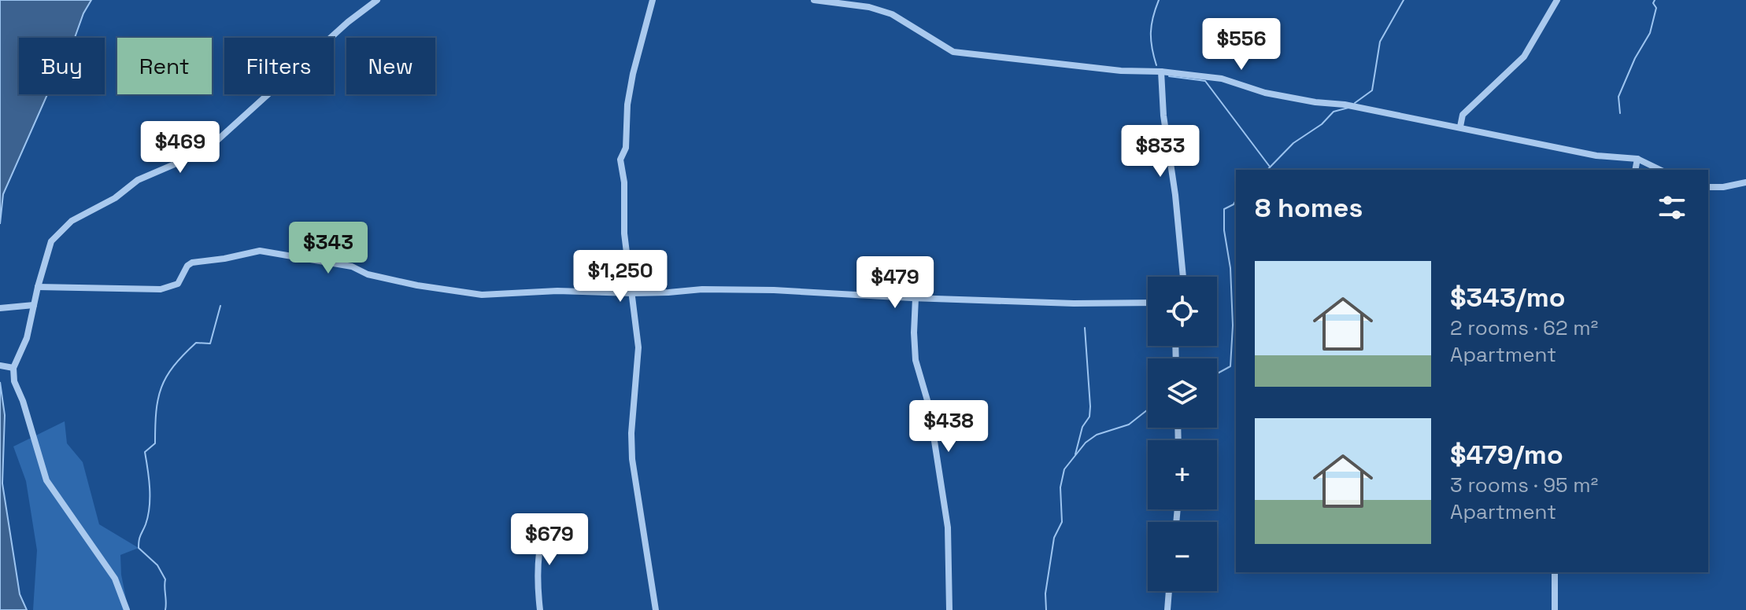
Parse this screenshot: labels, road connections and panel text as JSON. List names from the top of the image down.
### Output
{
  "page": {
    "price": [
      "$556",
      "$469",
      "$833",
      "$343",
      "$1,250",
      "$479",
      "$438",
      "$679"
    ],
    "chip": [
      "Buy",
      "Rent",
      "Filters",
      "New"
    ],
    "heading": "8 homes",
    "list": [
      {
        "name": "$343/mo",
        "note": "2 rooms · 62 m² · Apartment"
      },
      {
        "name": "$479/mo",
        "note": "3 rooms · 95 m² · Apartment"
      }
    ],
    "map_buttons": ["+", "−"]
  }
}
